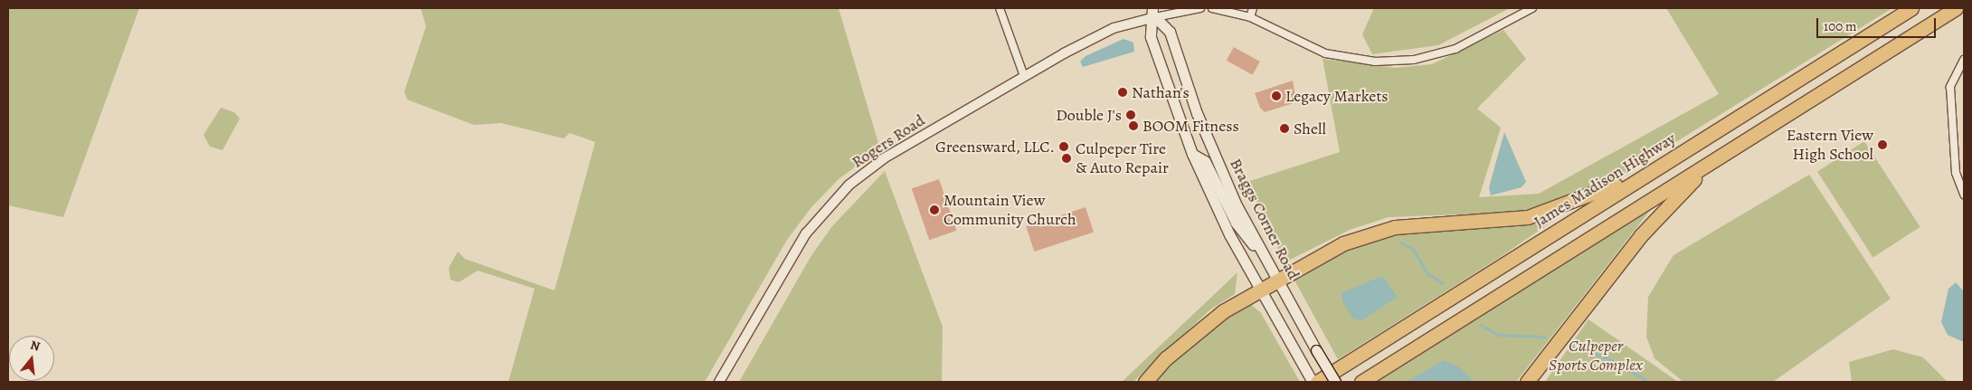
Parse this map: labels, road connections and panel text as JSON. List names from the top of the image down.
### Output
{
  "streets": {
    "highway": ["James Madison Highway"],
    "main road": ["Braggs Corner Road"],
    "street": ["Rogers Road"]
  },
  "crossings": [
    ["Rogers Road", "Braggs Corner Road"]
  ],
  "parks": ["Culpeper Sports Complex"],
  "places": [
    "Nathan's",
    "Legacy Markets",
    "Double J's",
    "BOOM Fitness",
    "Shell",
    "Eastern View High School",
    "Greensward, LLC.",
    "Culpeper Tire & Auto Repair",
    "Mountain View Community Church"
  ],
  "scale_bar": "100 m",
  "north": "top"
}
